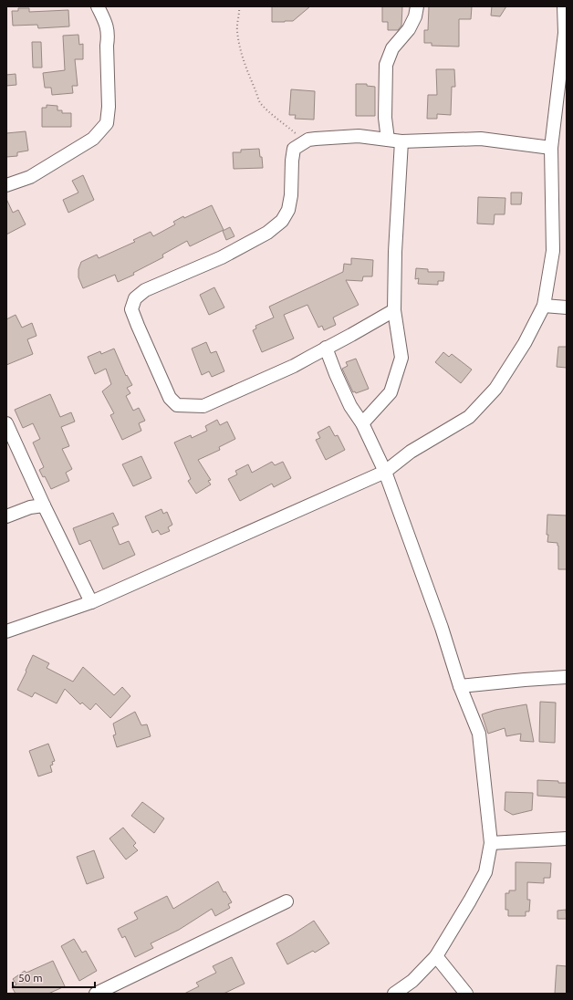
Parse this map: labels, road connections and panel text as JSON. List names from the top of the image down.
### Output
{
  "scale_bar": "50 m"
}
